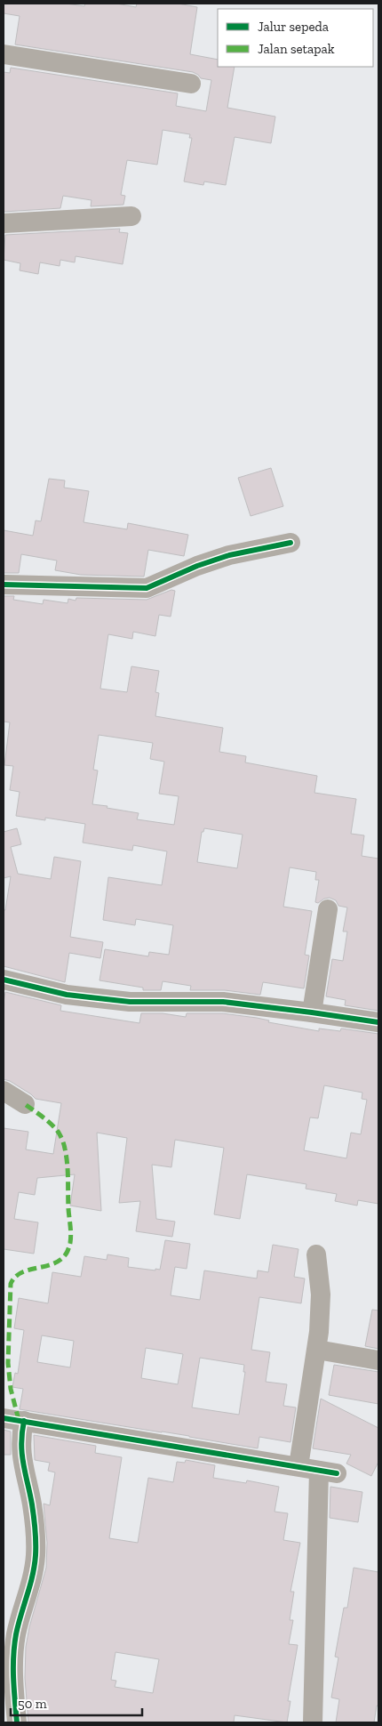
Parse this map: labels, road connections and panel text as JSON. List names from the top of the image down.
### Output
{
  "legend": ["Jalur sepeda", "Jalan setapak"],
  "scale_bar": "50 m"
}
